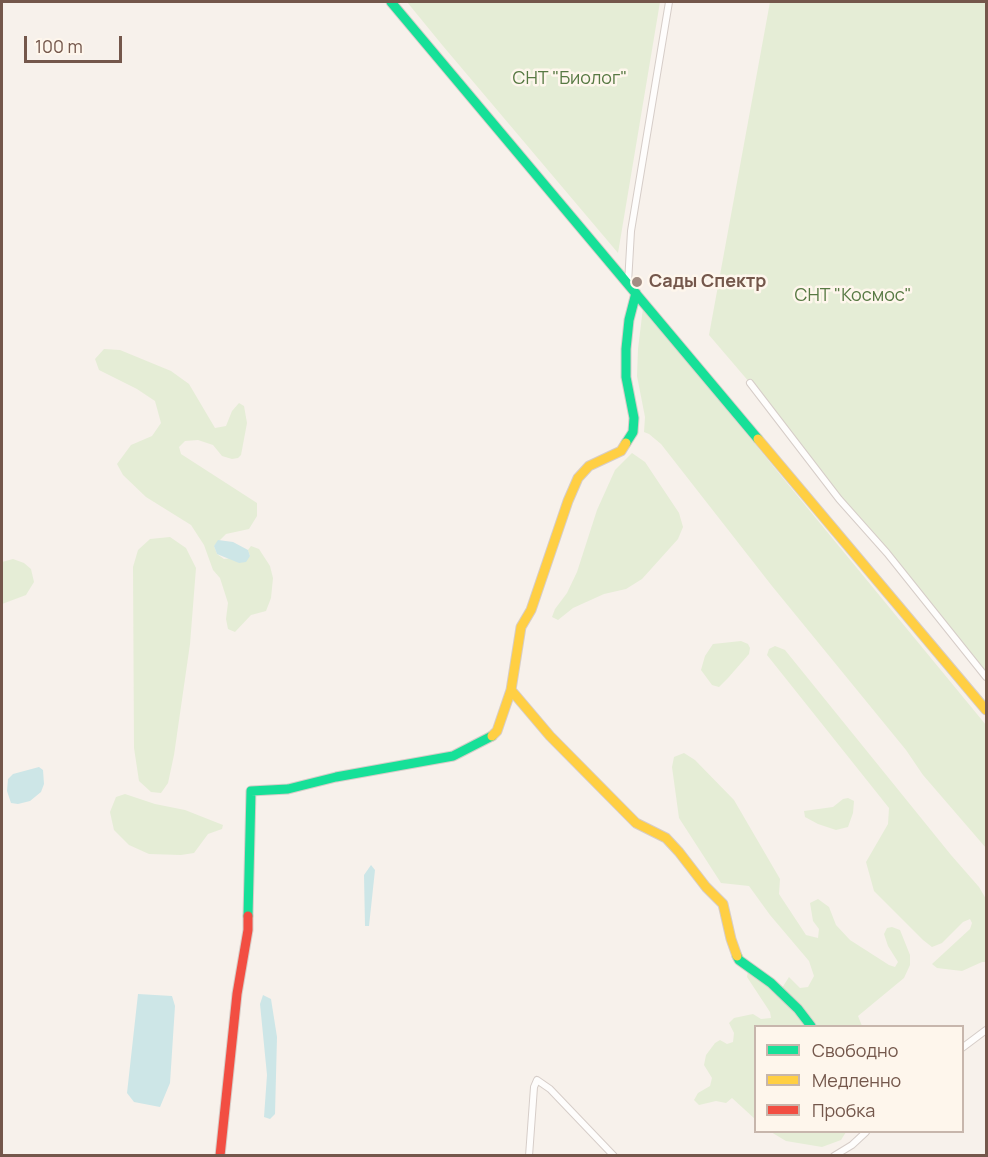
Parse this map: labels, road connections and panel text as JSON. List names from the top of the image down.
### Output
{
  "parks": ["СНТ \"Биолог\"", "СНТ \"Космос\""],
  "places": ["Сады Спектр"],
  "legend": ["Свободно", "Медленно", "Пробка"],
  "scale_bar": "100 m"
}
